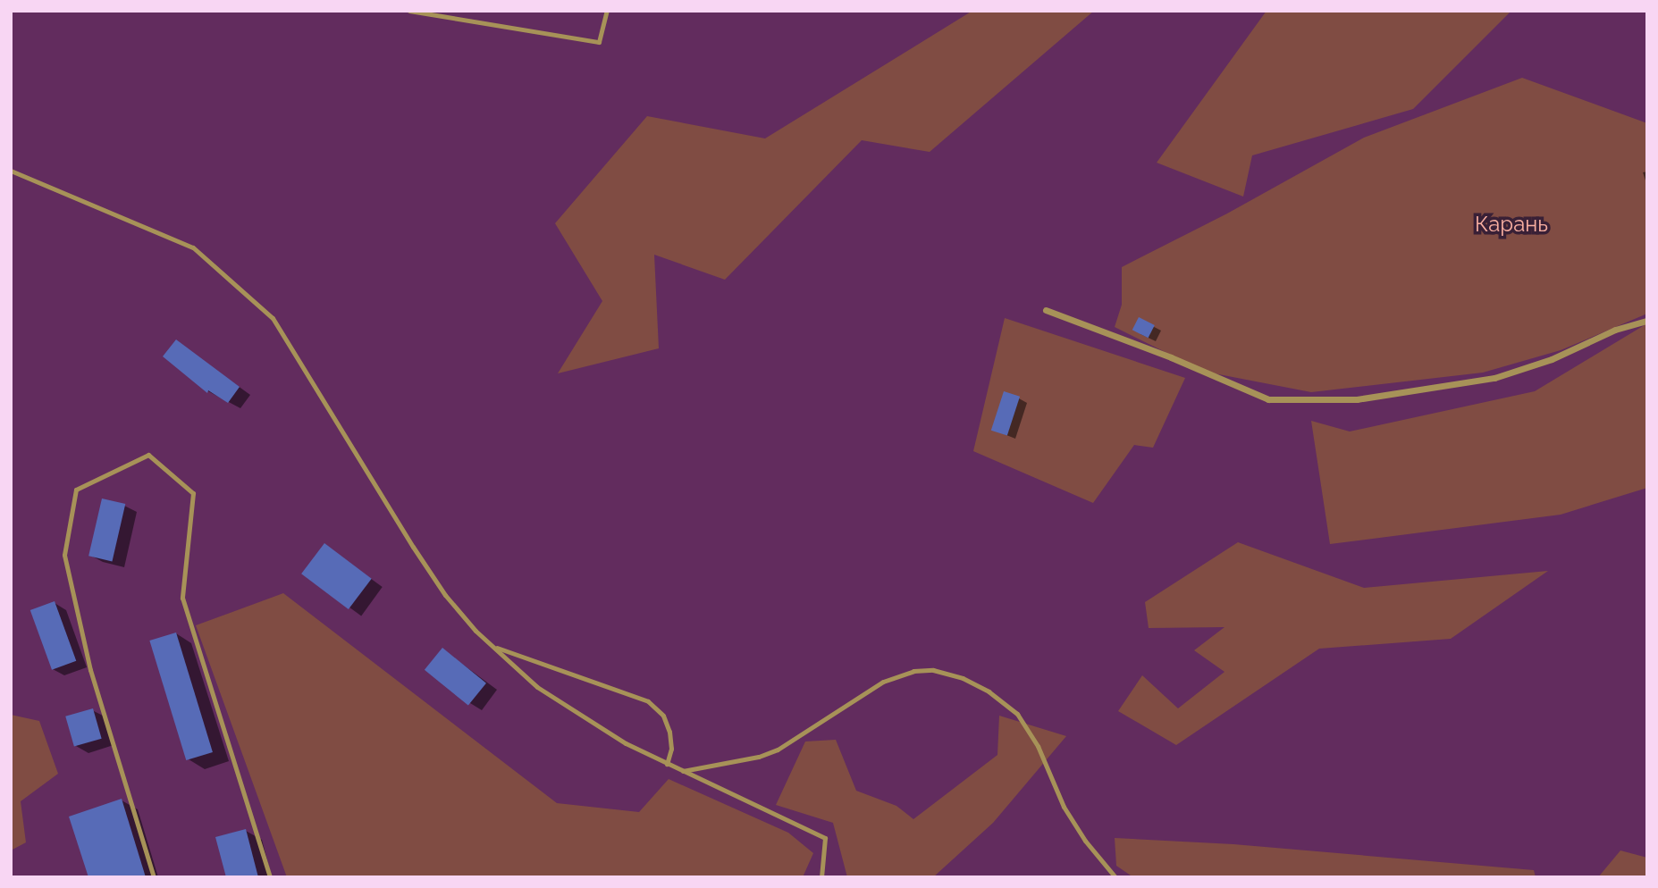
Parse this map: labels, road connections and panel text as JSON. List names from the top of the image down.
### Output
{
  "parks": ["Карань"]
}
